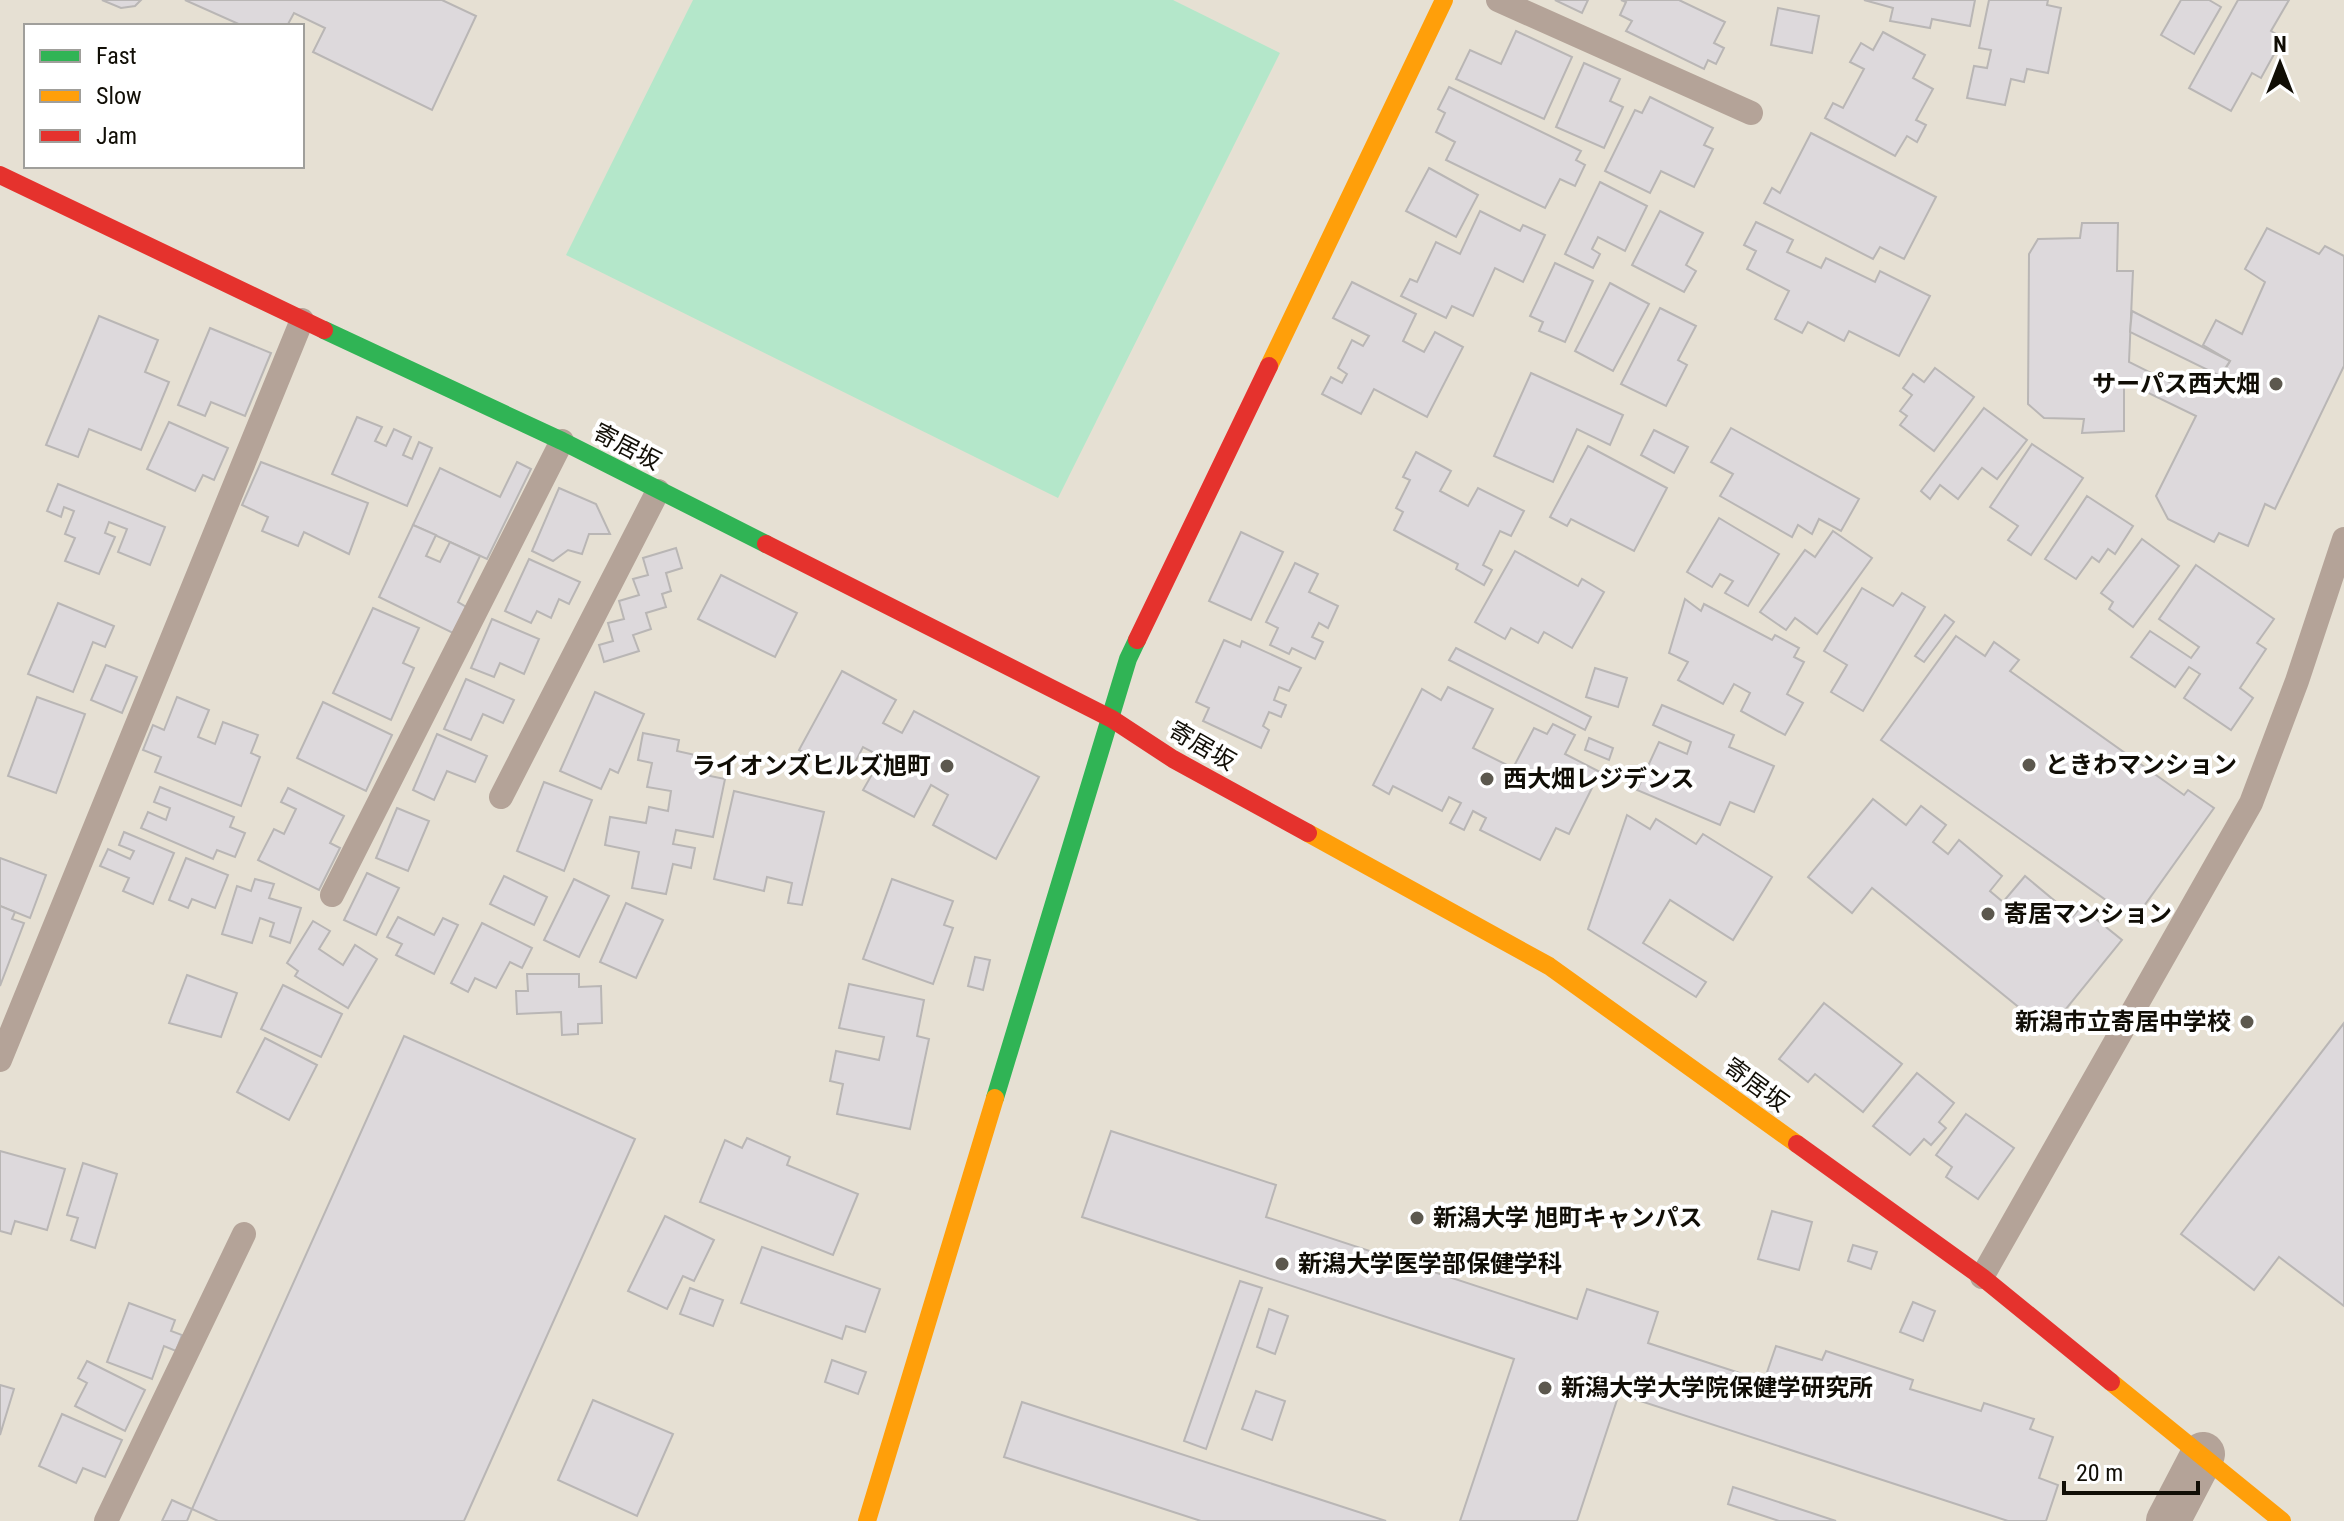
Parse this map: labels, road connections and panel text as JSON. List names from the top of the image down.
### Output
{
  "streets": {
    "street": ["寄居坂"]
  },
  "places": [
    "サーパス西大畑",
    "ときわマンション",
    "ライオンズヒルズ旭町",
    "西大畑レジデンス",
    "寄居マンション",
    "新潟市立寄居中学校",
    "新潟大学 旭町キャンパス",
    "新潟大学医学部保健学科",
    "新潟大学大学院保健学研究所"
  ],
  "legend": ["Fast", "Slow", "Jam"],
  "scale_bar": "20 m",
  "north": "top"
}
